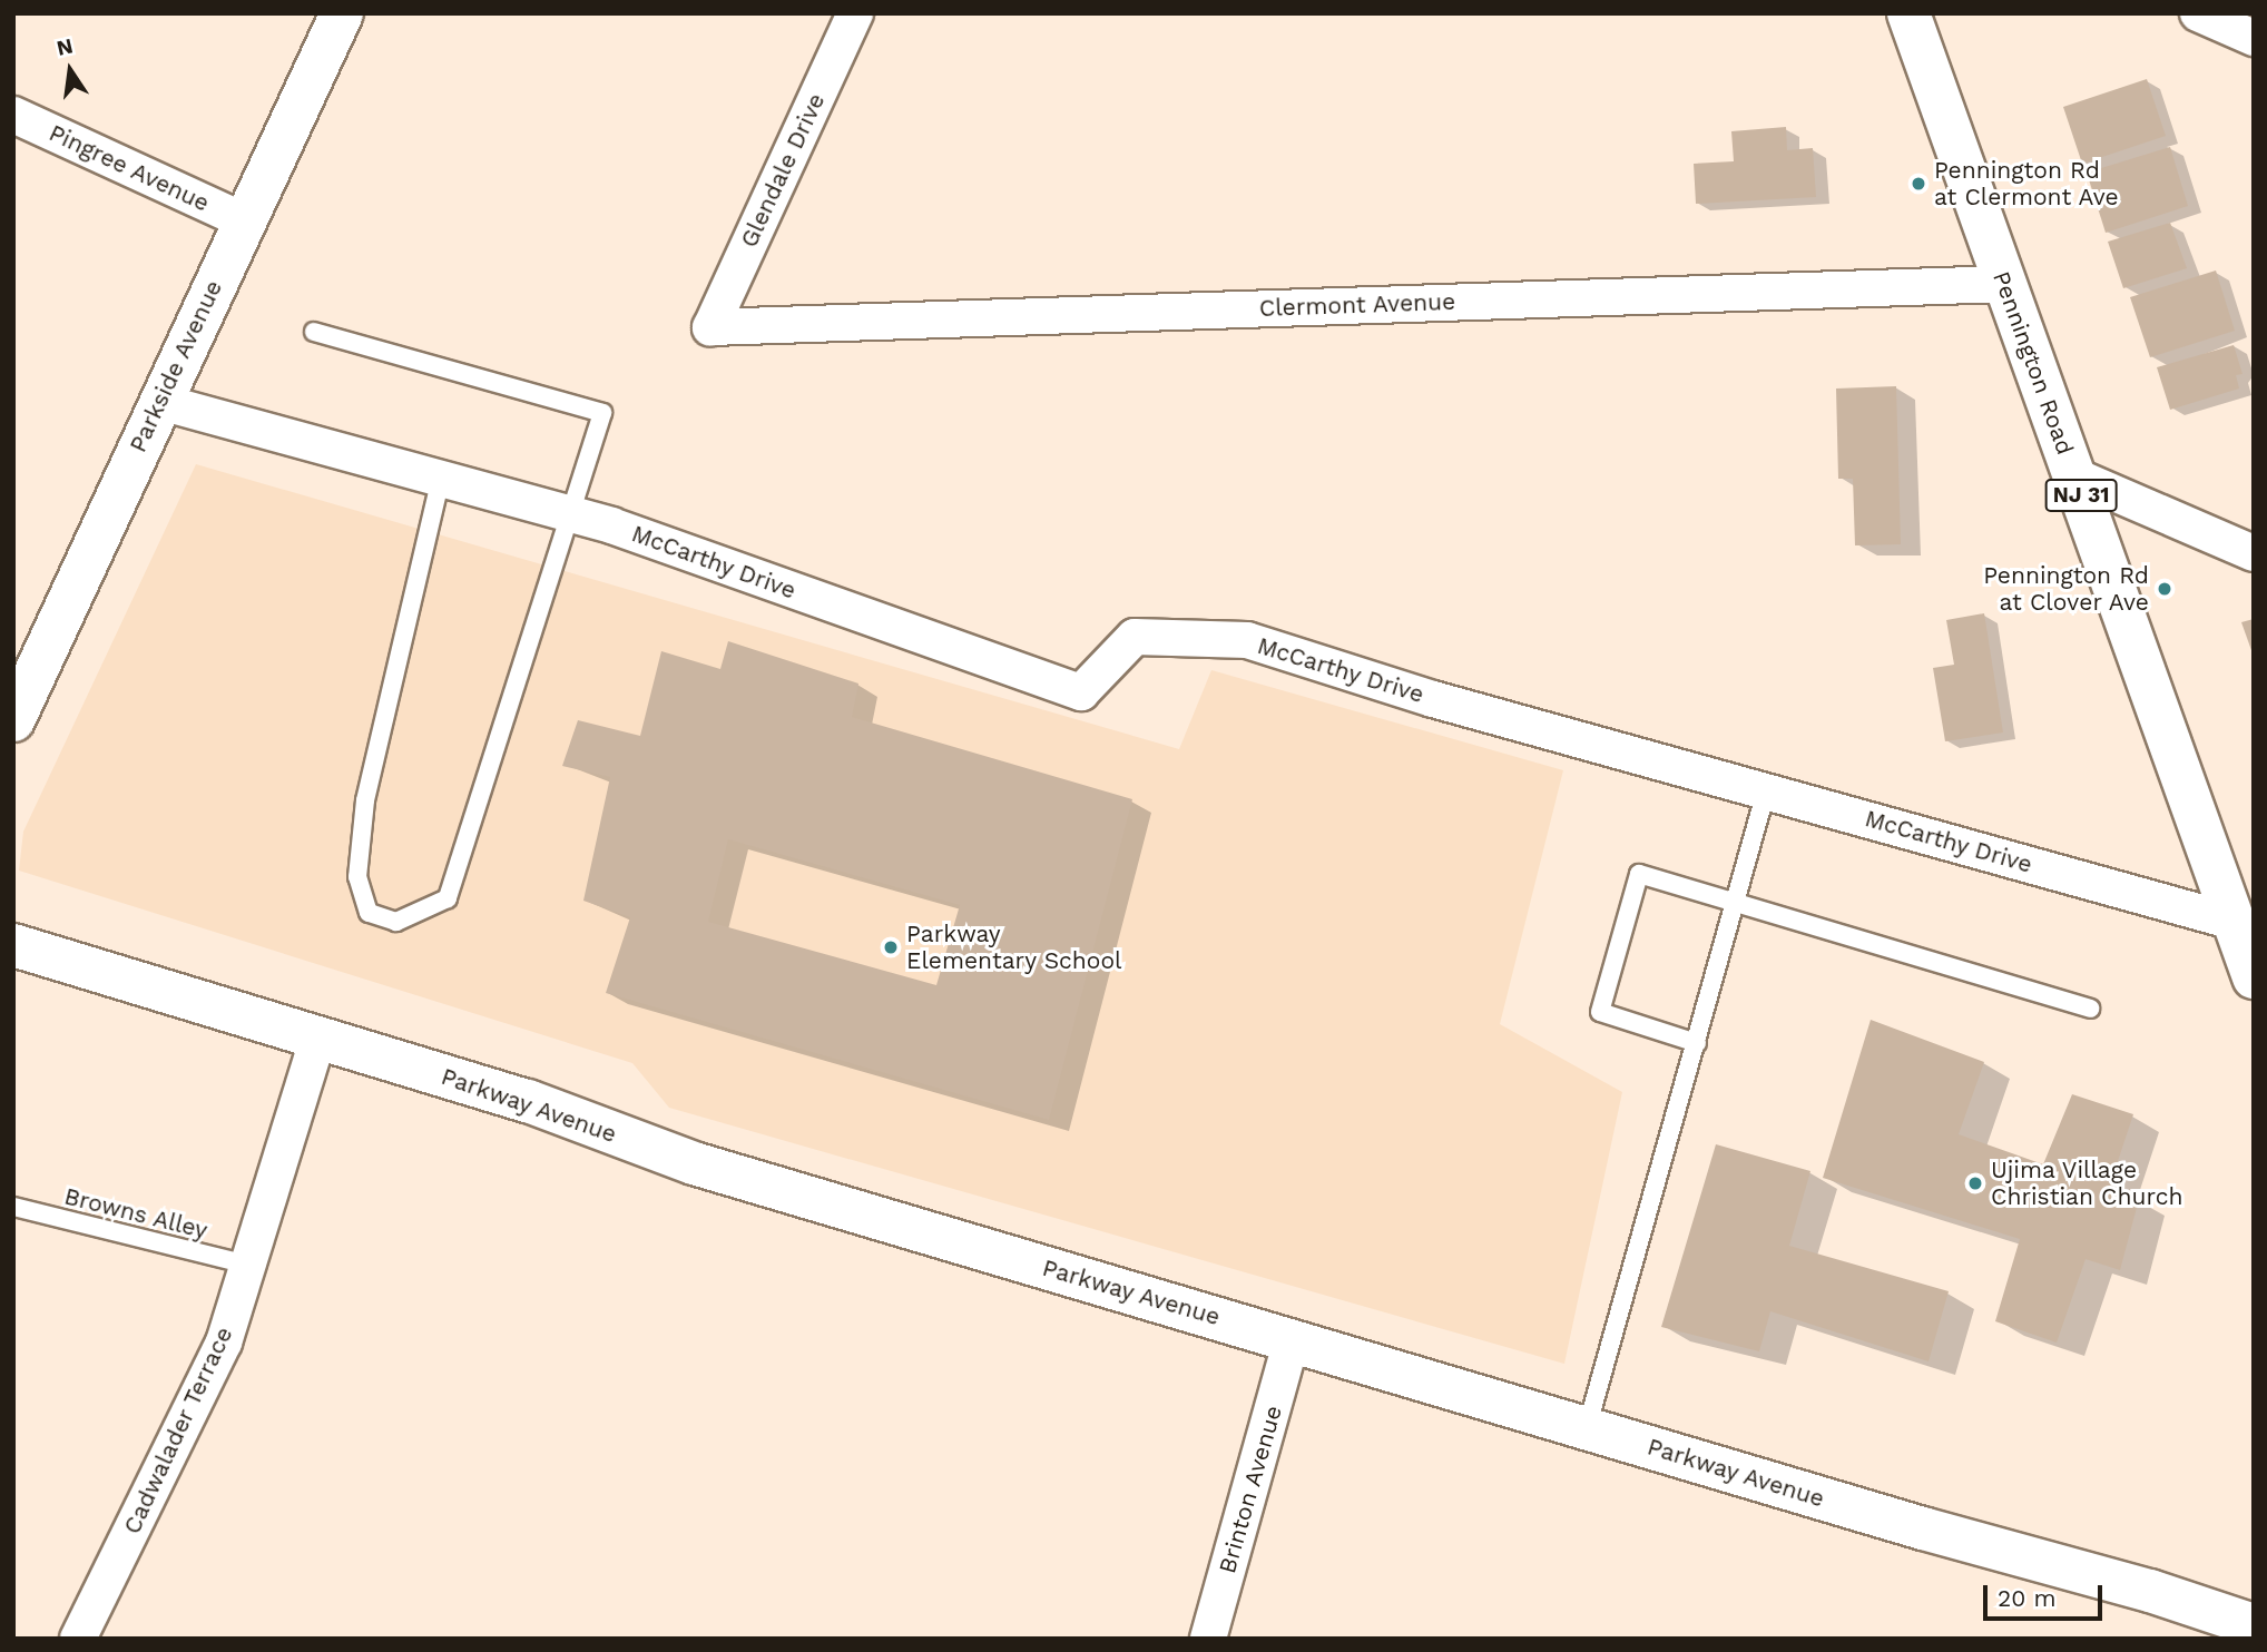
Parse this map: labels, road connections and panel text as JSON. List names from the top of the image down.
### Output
{
  "streets": {
    "main road": [
      "Pennington Road",
      "Parkside Avenue",
      "NJ 31",
      "Parkway Avenue"
    ],
    "street": [
      "Pingree Avenue",
      "Glendale Drive",
      "Clermont Avenue",
      "McCarthy Drive",
      "Cadwalader Terrace",
      "Brinton Avenue"
    ],
    "lane": ["Browns Alley"]
  },
  "crossings": [
    ["Pingree Avenue", "Parkside Avenue"],
    ["Glendale Drive", "Clermont Avenue"],
    ["Clermont Avenue", "Pennington Road"],
    ["Pennington Road", "McCarthy Drive"],
    ["Parkside Avenue", "McCarthy Drive"],
    ["Parkway Avenue", "Cadwalader Terrace"],
    ["Parkway Avenue", "Brinton Avenue"],
    ["Browns Alley", "Cadwalader Terrace"]
  ],
  "places": [
    "Pennington Rd at Clermont Ave",
    "Pennington Rd at Clover Ave",
    "Parkway Elementary School",
    "Ujima Village Christian Church"
  ],
  "scale_bar": "20 m",
  "north": "top"
}
